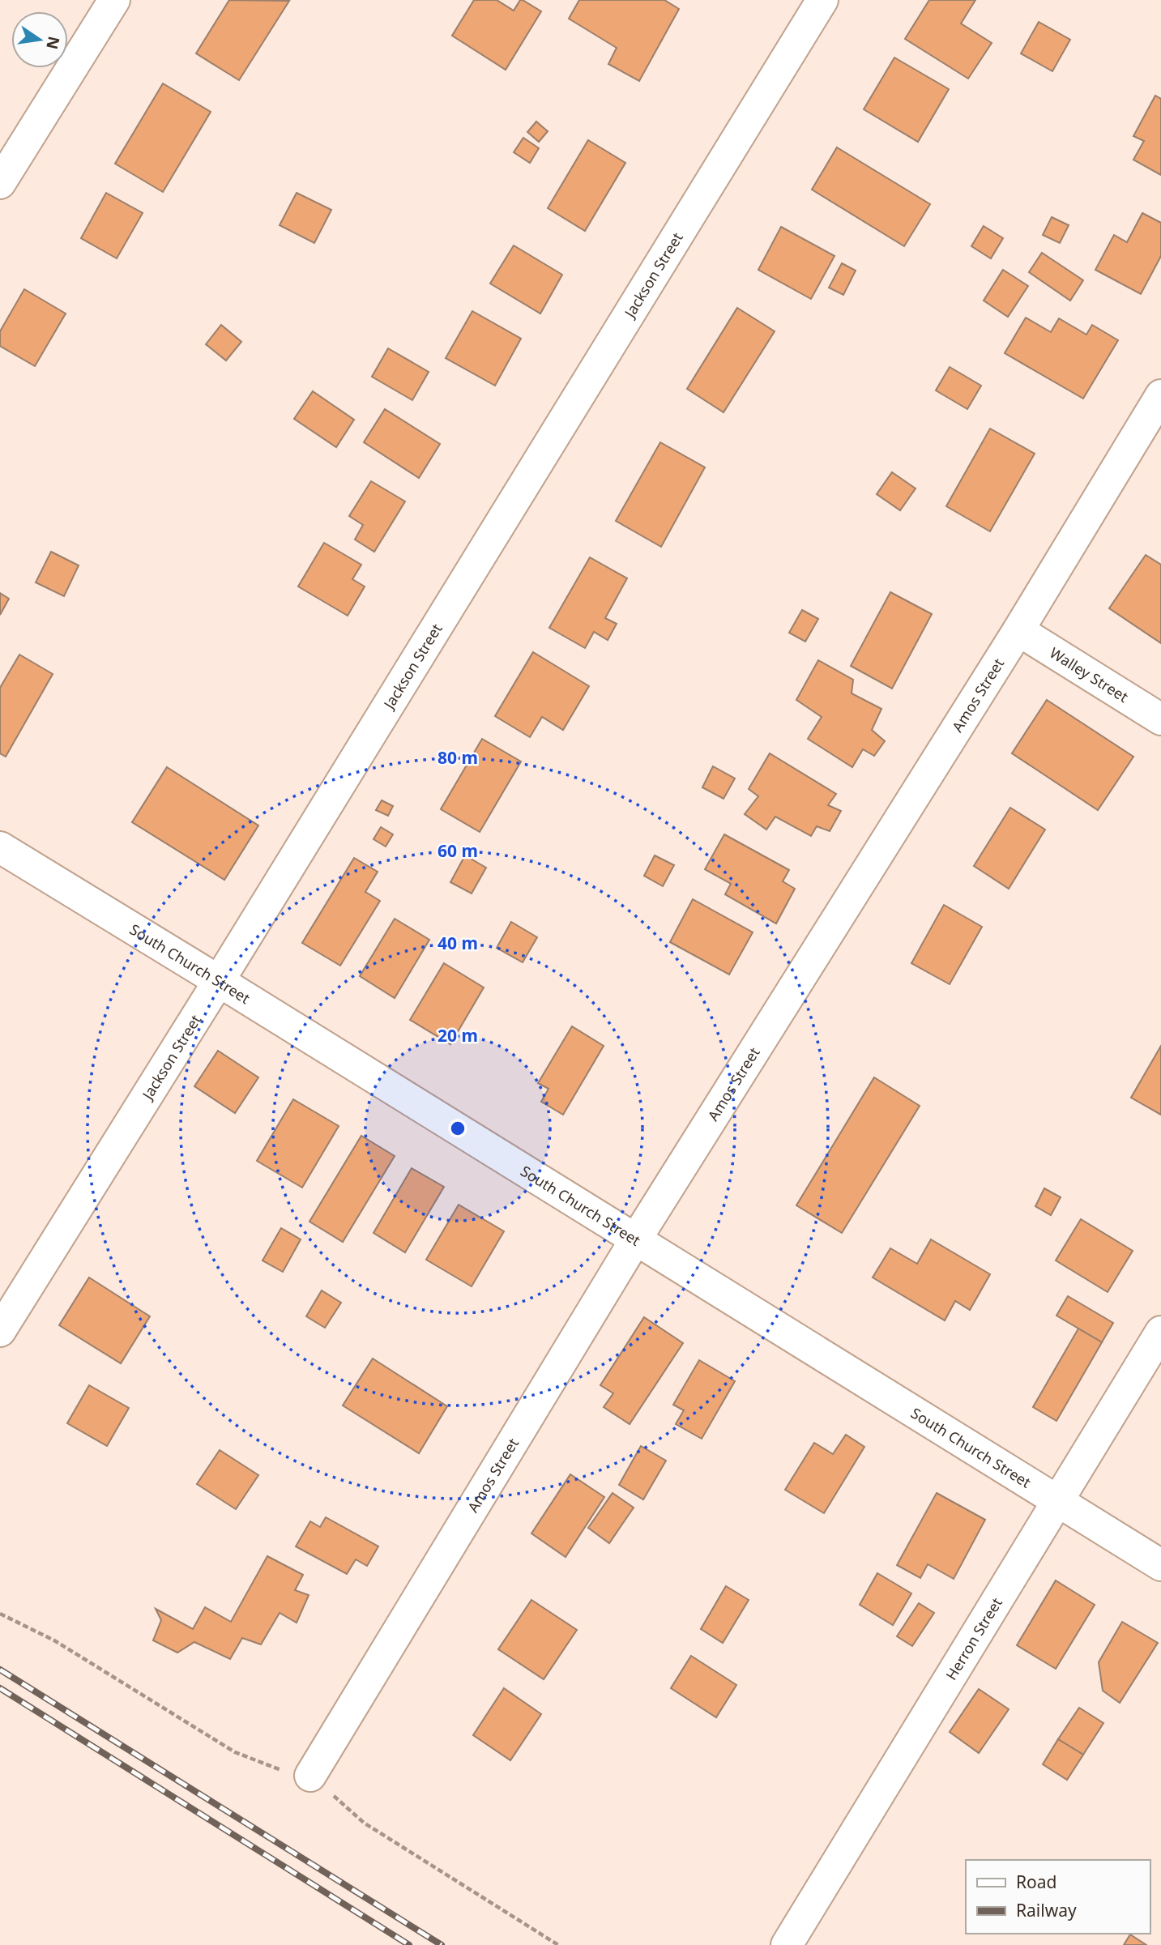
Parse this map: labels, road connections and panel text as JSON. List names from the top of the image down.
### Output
{
  "streets": {
    "street": [
      "Jackson Street",
      "Walley Street",
      "Amos Street",
      "South Church Street",
      "Herron Street"
    ]
  },
  "crossings": [
    ["Jackson Street", "South Church Street"],
    ["Walley Street", "Amos Street"],
    ["Amos Street", "South Church Street"],
    ["South Church Street", "Herron Street"]
  ],
  "legend": ["Road", "Railway"],
  "north": "right",
  "rings": [
    "80 m",
    "60 m",
    "40 m",
    "20 m"
  ]
}
